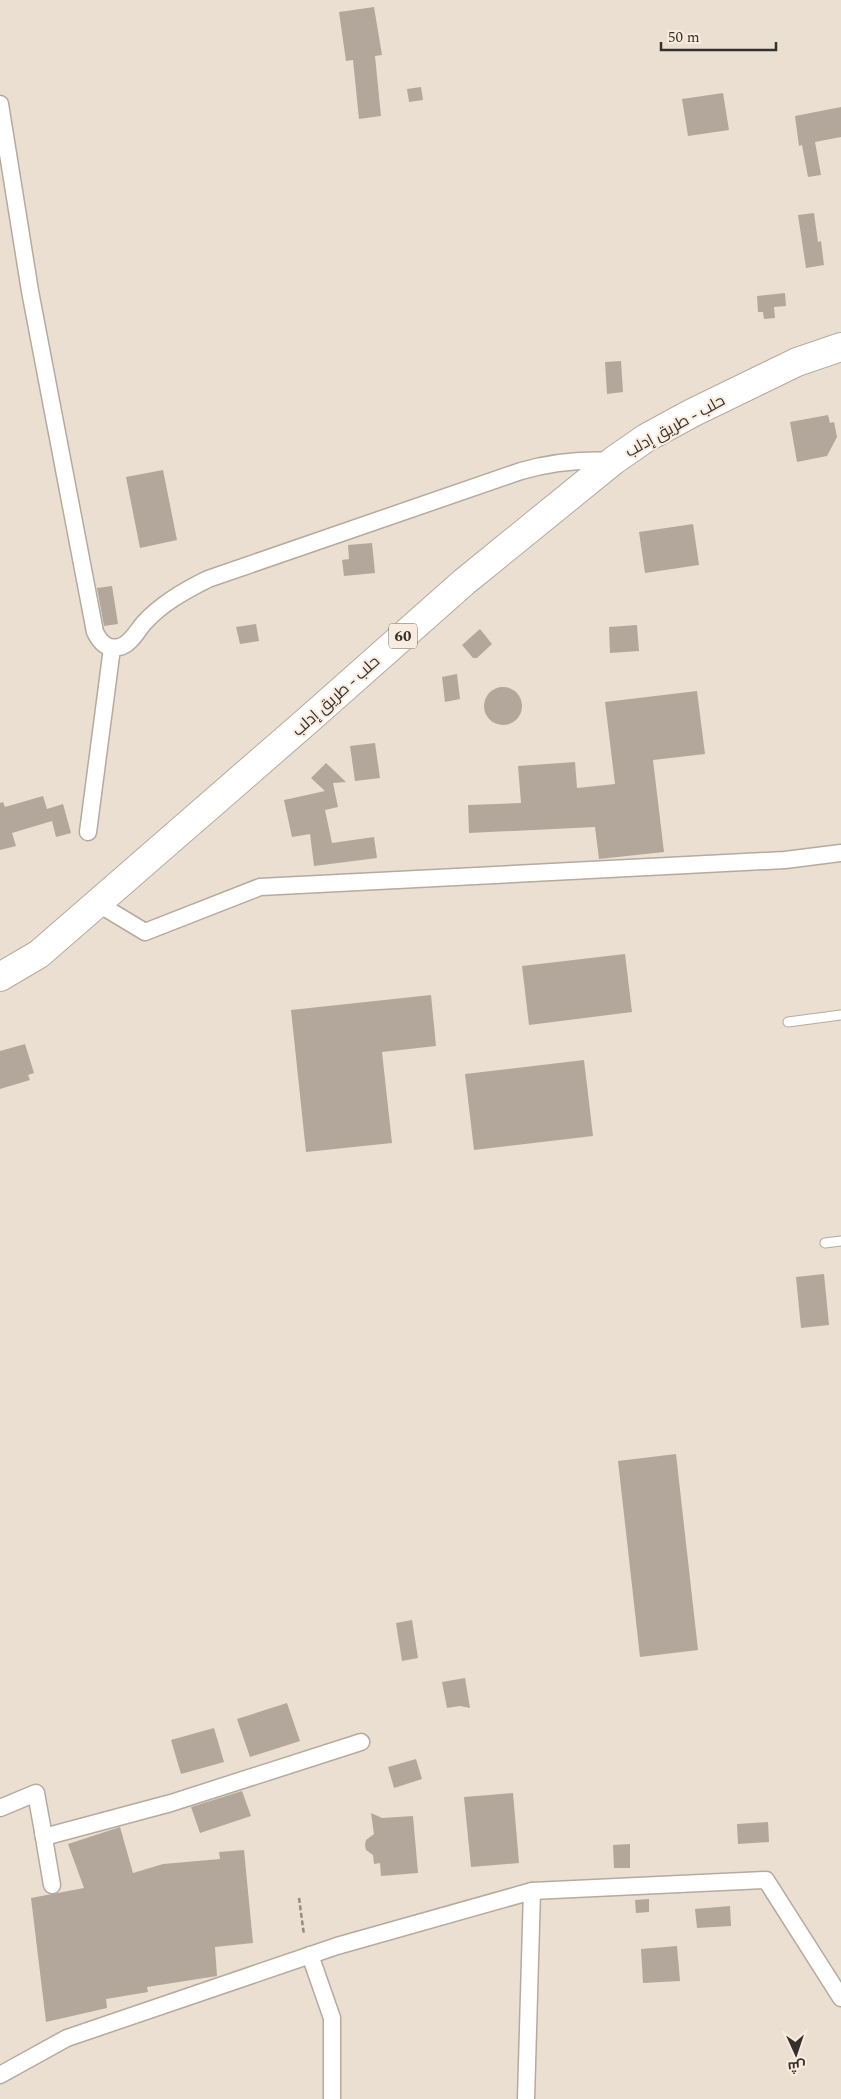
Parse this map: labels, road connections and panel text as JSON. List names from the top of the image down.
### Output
{
  "streets": {
    "highway": ["حلب - طريق إدلب", "60"]
  },
  "scale_bar": "50 m",
  "north": "bottom"
}
